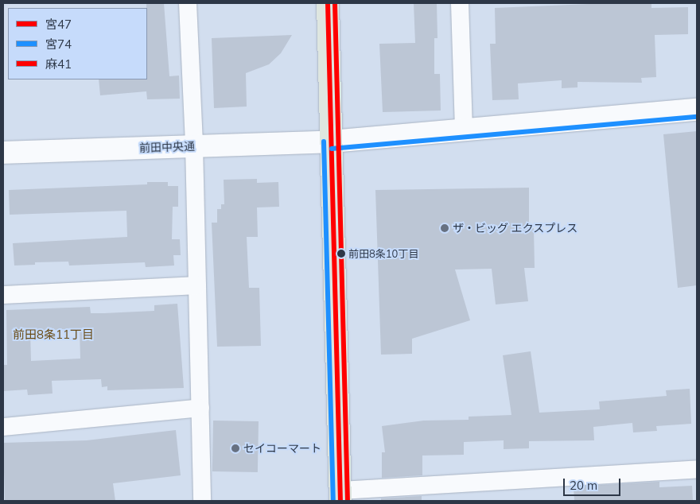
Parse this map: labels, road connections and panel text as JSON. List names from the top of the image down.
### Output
{
  "streets": {
    "street": ["前田中央通"]
  },
  "districts": ["前田8条11丁目"],
  "places": ["ザ・ビッグ エクスプレス", "前田8条10丁目", "セイコーマート"],
  "lines": ["transit line 宮47", "transit line 麻41", "transit line 宮74"],
  "legend": ["宮47", "宮74", "麻41"],
  "scale_bar": "20 m"
}
